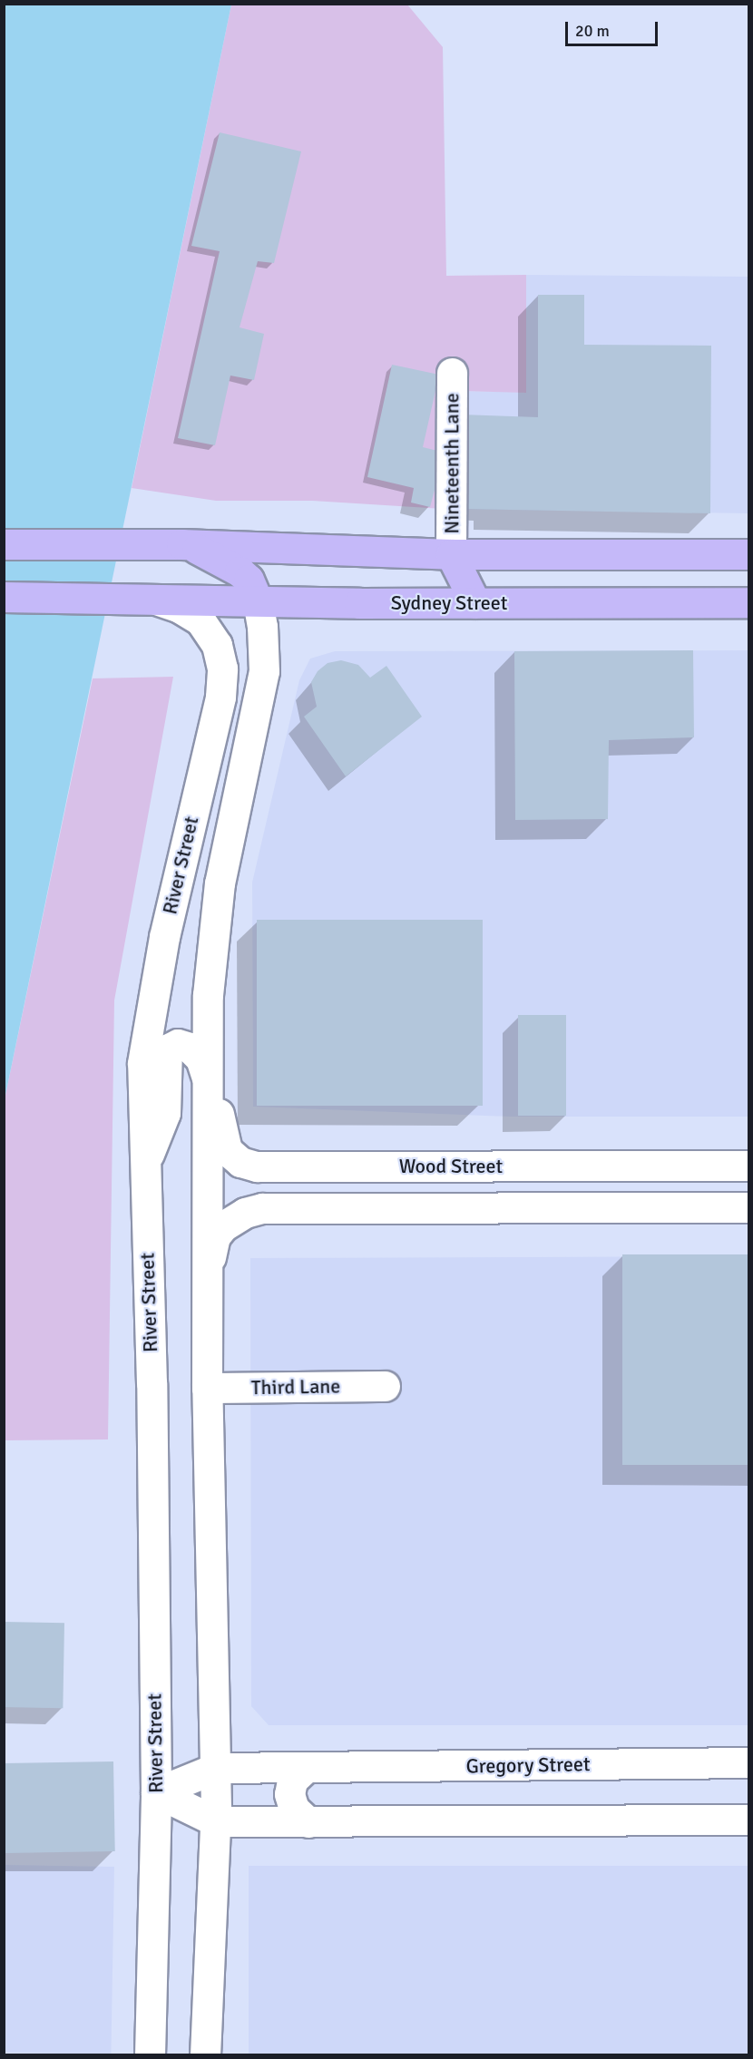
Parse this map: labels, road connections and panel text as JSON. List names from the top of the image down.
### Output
{
  "streets": {
    "main road": ["Sydney Street"],
    "street": [
      "Nineteenth Lane",
      "River Street",
      "Wood Street",
      "Third Lane",
      "Gregory Street"
    ]
  },
  "crossings": [
    ["Sydney Street", "River Street"],
    ["River Street", "Wood Street"],
    ["River Street", "Third Lane"],
    ["River Street", "Gregory Street"]
  ],
  "scale_bar": "20 m"
}
